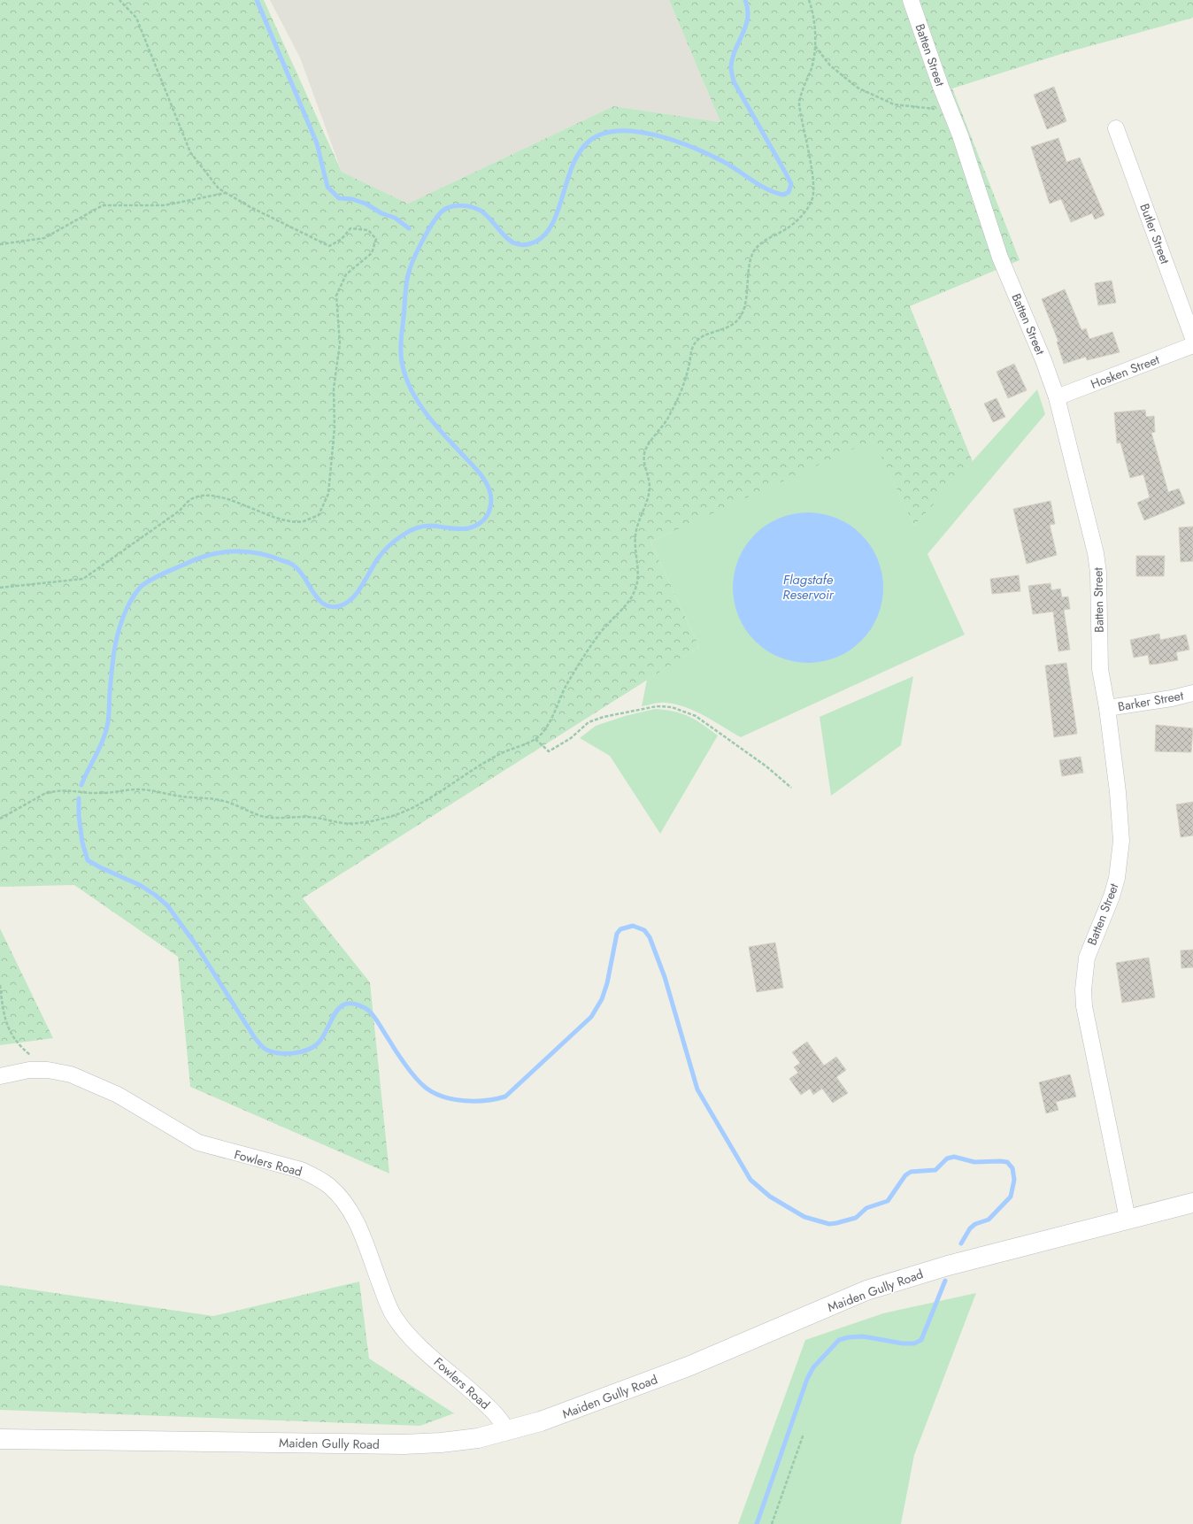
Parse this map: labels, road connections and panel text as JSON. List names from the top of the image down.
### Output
{
  "streets": {
    "street": [
      "Batten Street",
      "Butler Street",
      "Hosken Street",
      "Barker Street",
      "Fowlers Road",
      "Maiden Gully Road"
    ]
  },
  "crossings": [
    ["Batten Street", "Hosken Street"],
    ["Batten Street", "Barker Street"],
    ["Batten Street", "Maiden Gully Road"],
    ["Fowlers Road", "Maiden Gully Road"]
  ],
  "water": ["Flagstafe Reservoir"]
}
